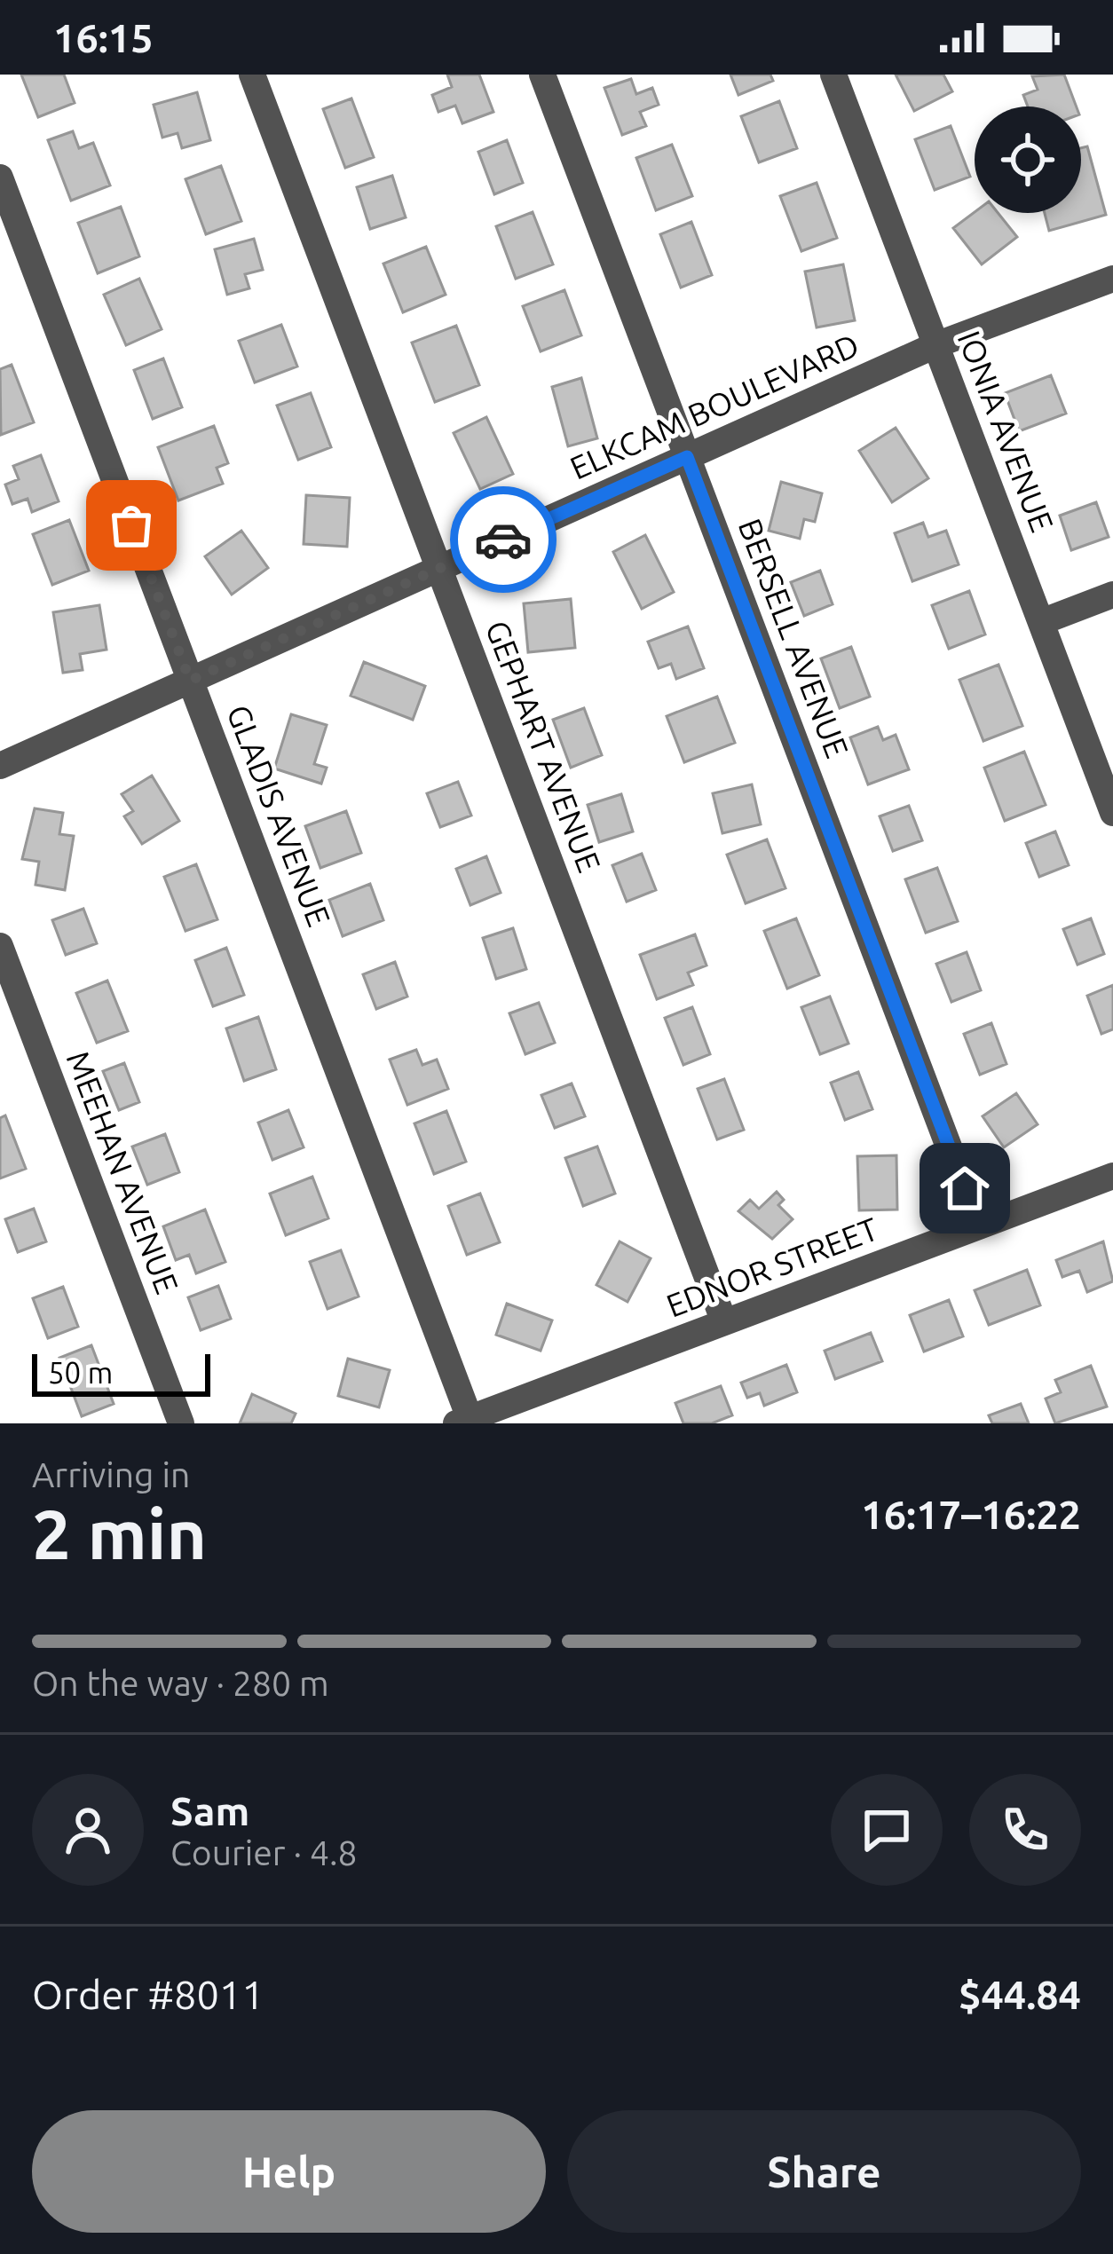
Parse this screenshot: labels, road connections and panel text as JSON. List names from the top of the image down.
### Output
{
  "streets": {
    "street": [
      "ELKCAM BOULEVARD",
      "IONIA AVENUE",
      "BERSELL AVENUE",
      "GEPHART AVENUE",
      "GLADIS AVENUE",
      "MEEHAN AVENUE",
      "EDNOR STREET"
    ]
  },
  "crossings": [
    ["ELKCAM BOULEVARD", "IONIA AVENUE"],
    ["ELKCAM BOULEVARD", "BERSELL AVENUE"],
    ["ELKCAM BOULEVARD", "GEPHART AVENUE"],
    ["ELKCAM BOULEVARD", "GLADIS AVENUE"],
    ["BERSELL AVENUE", "EDNOR STREET"],
    ["GEPHART AVENUE", "EDNOR STREET"],
    ["GLADIS AVENUE", "EDNOR STREET"]
  ],
  "scale_bar": "50 m",
  "page": {
    "status": "16:15",
    "scale": "50 m",
    "heading": ["2 min", "Arriving in", "16:17–16:22"],
    "panel": [
      "Sam",
      "Courier · 4.8",
      "Order #8011",
      "$44.84"
    ],
    "bar": "On the way · 280 m",
    "buttons": ["Help", "Share"]
  }
}
